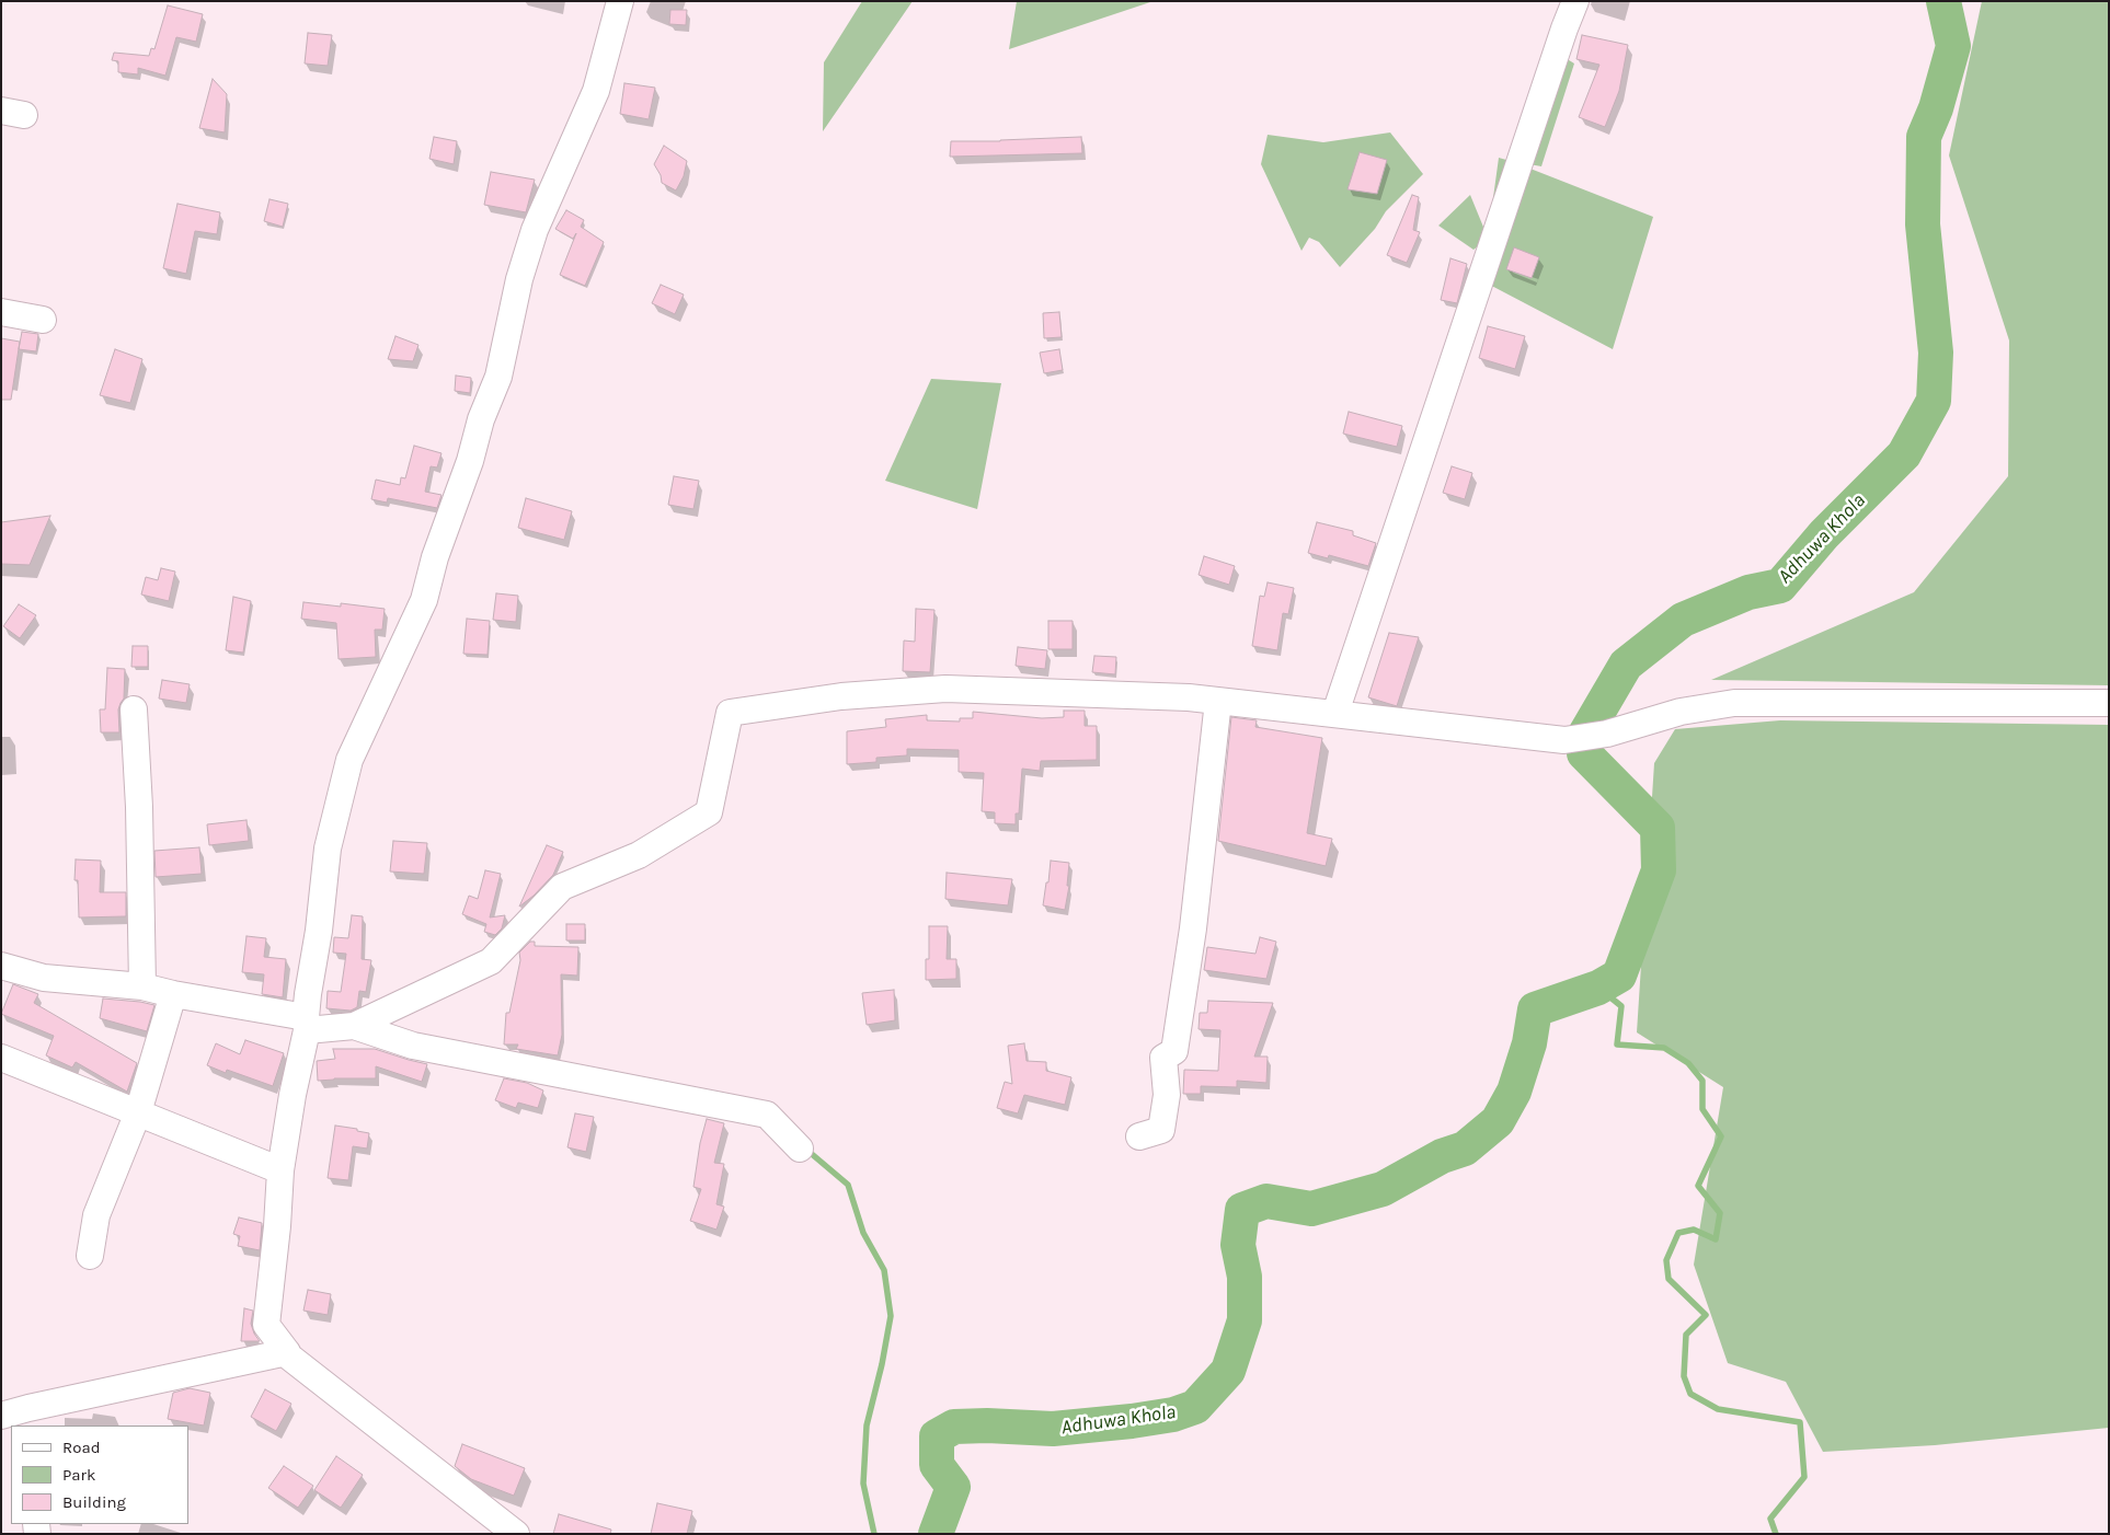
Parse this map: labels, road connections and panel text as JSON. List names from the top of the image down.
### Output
{
  "water": ["Adhuwa Khola"],
  "legend": ["Road", "Park", "Building"]
}
